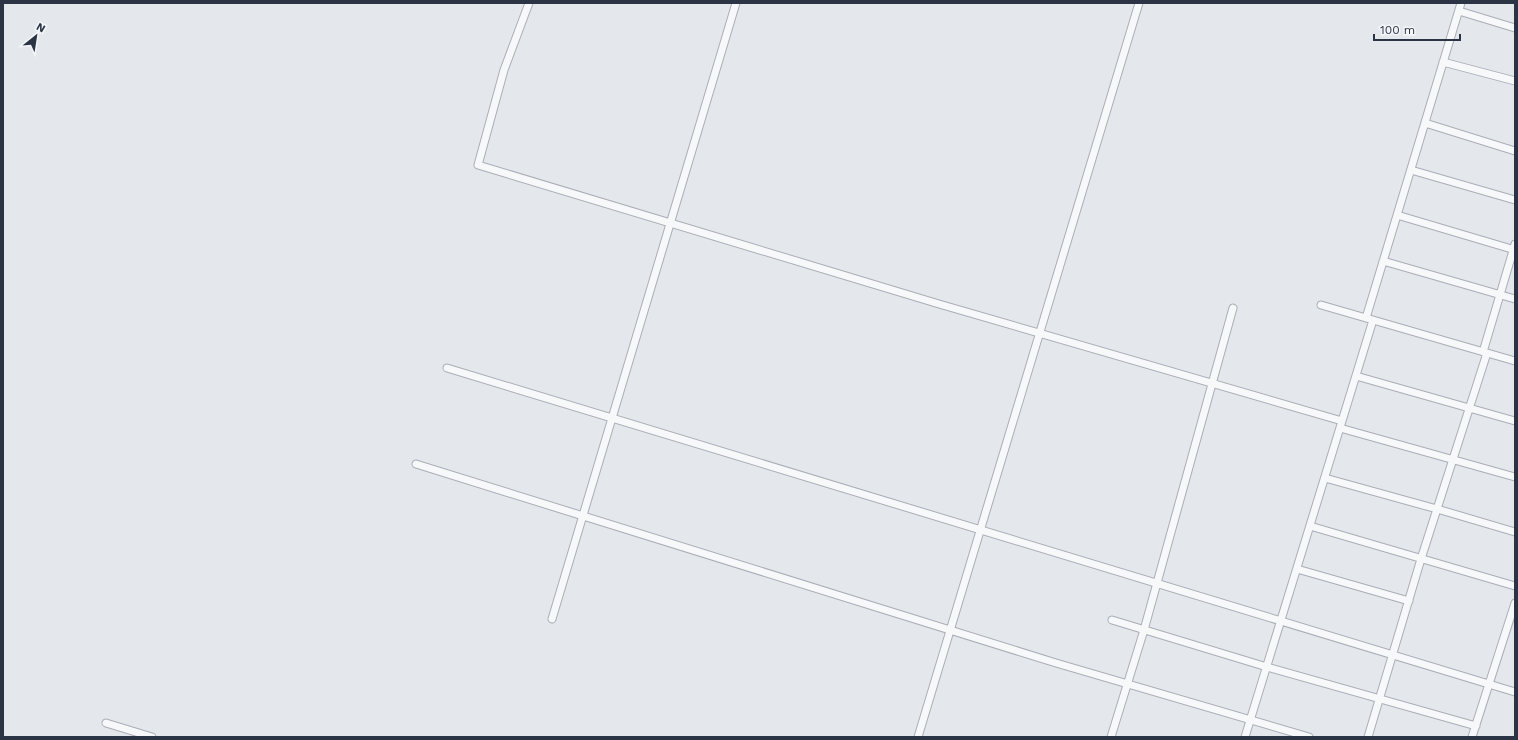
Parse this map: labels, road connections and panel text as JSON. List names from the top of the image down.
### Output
{
  "scale_bar": "100 m",
  "north": "top right"
}
